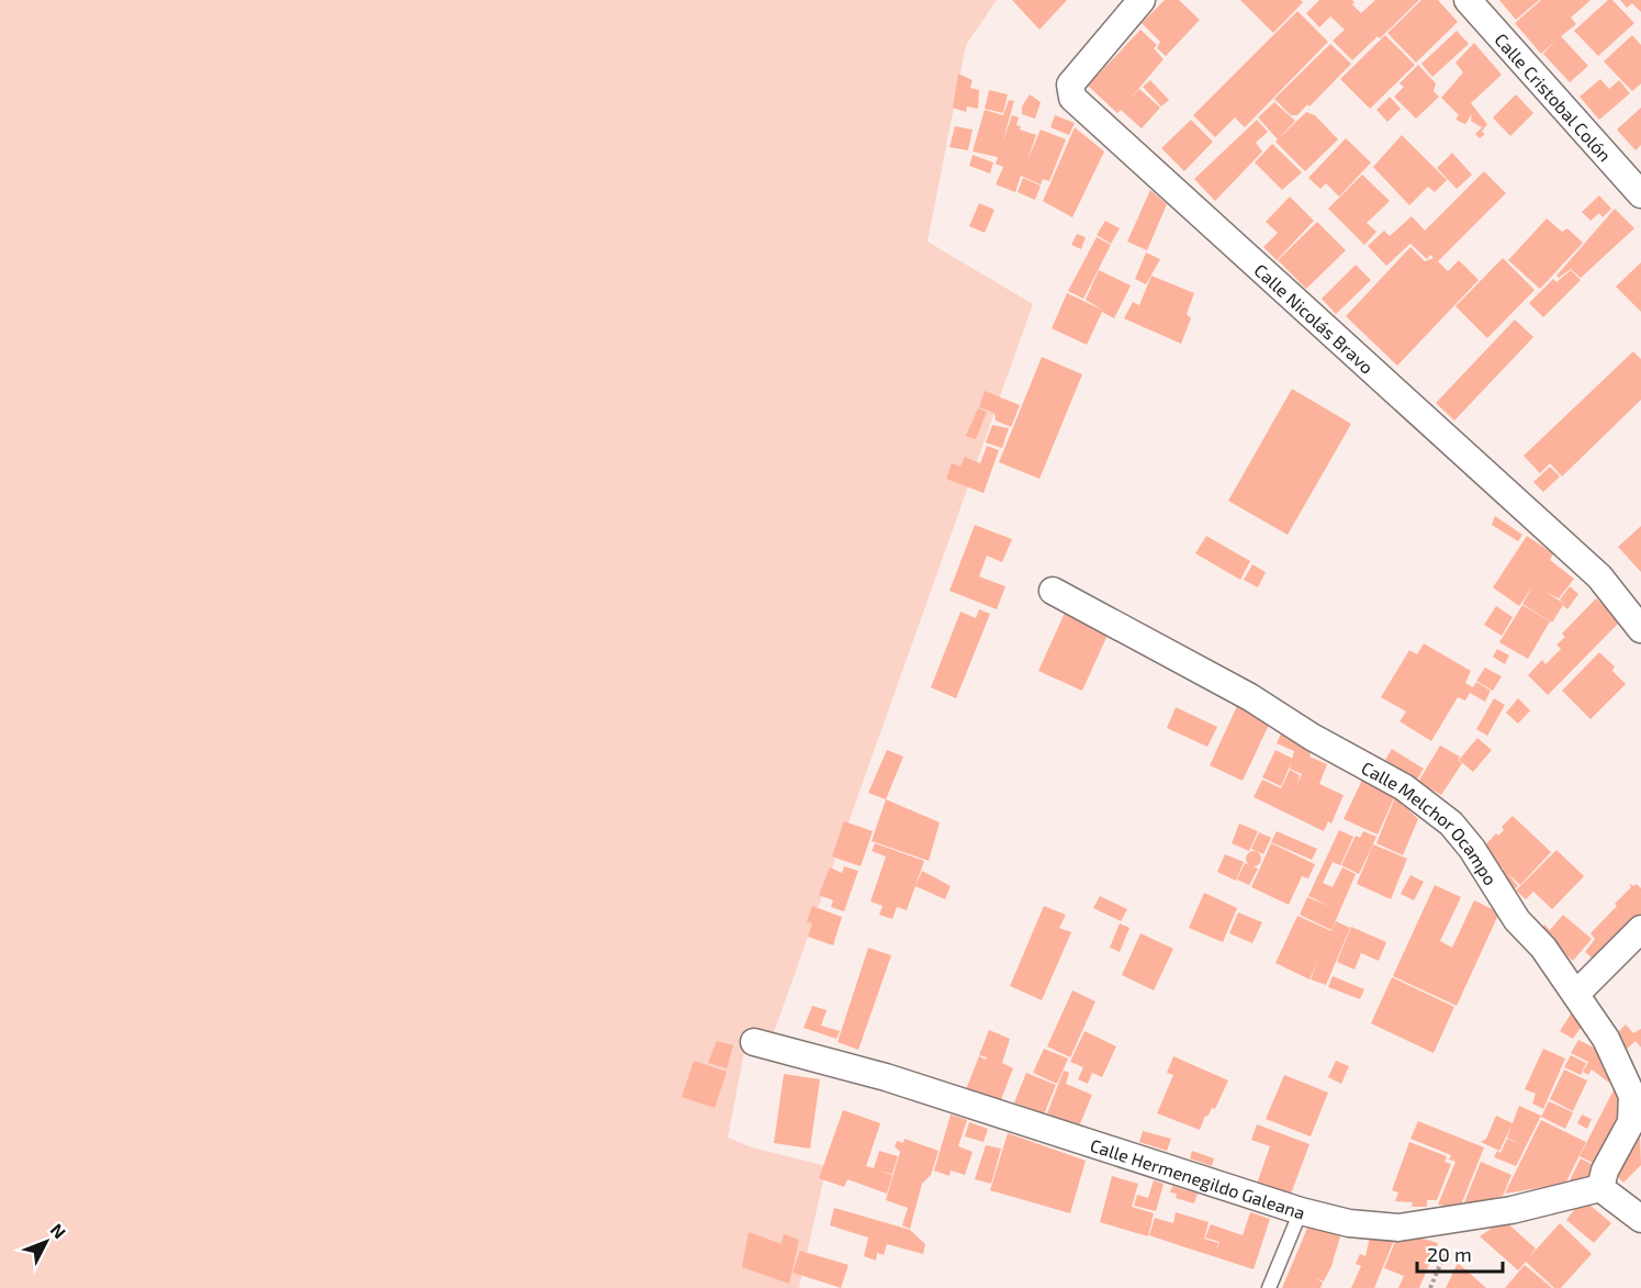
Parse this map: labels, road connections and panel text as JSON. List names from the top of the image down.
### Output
{
  "streets": {
    "street": [
      "Calle Cristobal Colón",
      "Calle Nicolás Bravo",
      "Calle Melchor Ocampo",
      "Calle Hermenegildo Galeana"
    ]
  },
  "crossings": [
    ["Calle Melchor Ocampo", "Calle Hermenegildo Galeana"]
  ],
  "scale_bar": "20 m",
  "north": "top right"
}
